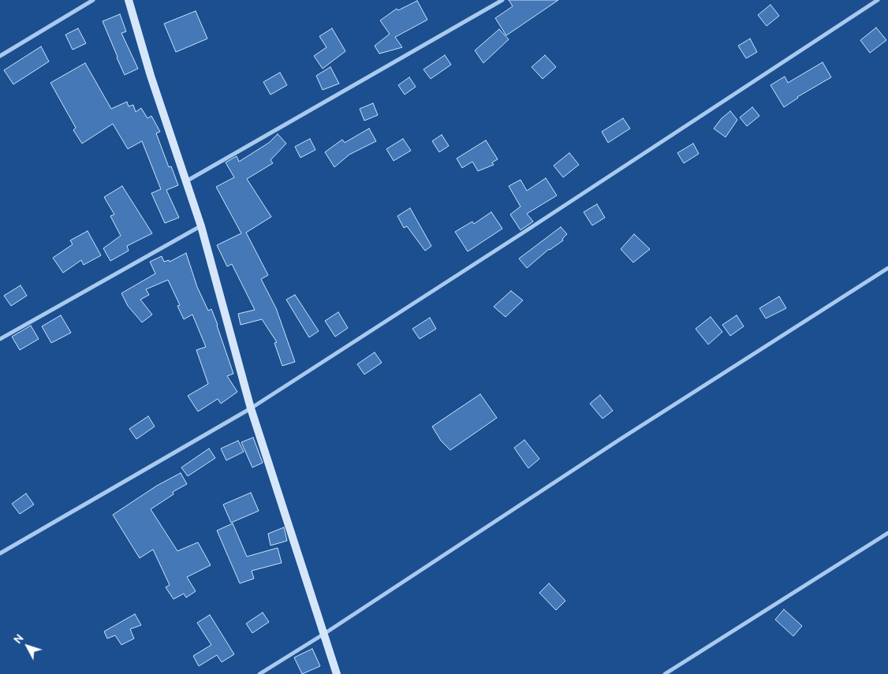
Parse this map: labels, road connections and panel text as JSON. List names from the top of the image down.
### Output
{
  "north": "top left"
}
